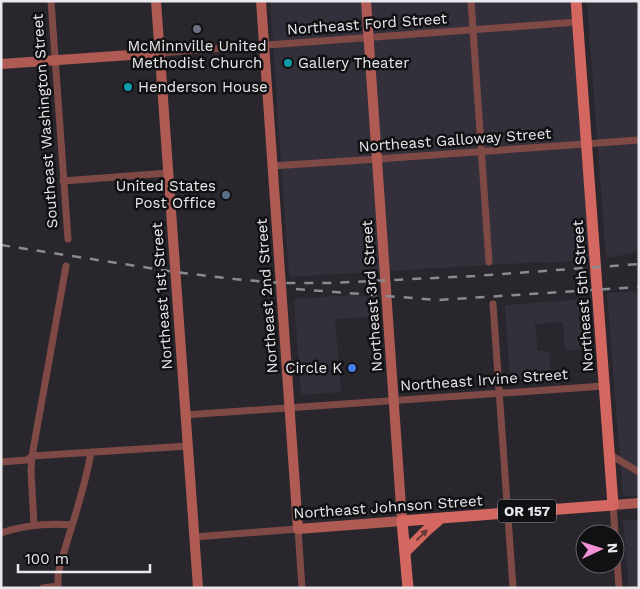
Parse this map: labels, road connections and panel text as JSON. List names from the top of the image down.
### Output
{
  "streets": {
    "main road": [
      "Northeast 3rd Street",
      "Northeast 5th Street",
      "Northeast Johnson Street",
      "OR 157"
    ],
    "street": [
      "Northeast Ford Street",
      "Southeast Washington Street",
      "Northeast Galloway Street",
      "Northeast 1st Street",
      "Northeast 2nd Street",
      "Northeast Irvine Street"
    ]
  },
  "crossings": [
    ["Northeast Ford Street", "Northeast 1st Street"],
    ["Northeast Ford Street", "Northeast 2nd Street"],
    ["Northeast Ford Street", "Northeast 3rd Street"],
    ["Northeast Ford Street", "Northeast 5th Street"],
    ["Northeast Galloway Street", "Northeast 2nd Street"],
    ["Northeast Galloway Street", "Northeast 3rd Street"],
    ["Northeast Galloway Street", "Northeast 5th Street"],
    ["Northeast 1st Street", "Northeast Irvine Street"],
    ["Northeast 1st Street", "Northeast Johnson Street"],
    ["Northeast 2nd Street", "Northeast Irvine Street"],
    ["Northeast 2nd Street", "Northeast Johnson Street"],
    ["Northeast 3rd Street", "Northeast Irvine Street"],
    ["Northeast 3rd Street", "Northeast Johnson Street"],
    ["Northeast 5th Street", "Northeast Irvine Street"],
    ["Northeast 5th Street", "Northeast Johnson Street"]
  ],
  "places": [
    "McMinnville United Methodist Church",
    "Gallery Theater",
    "Henderson House",
    "United States Post Office",
    "Circle K"
  ],
  "scale_bar": "100 m",
  "north": "right"
}
